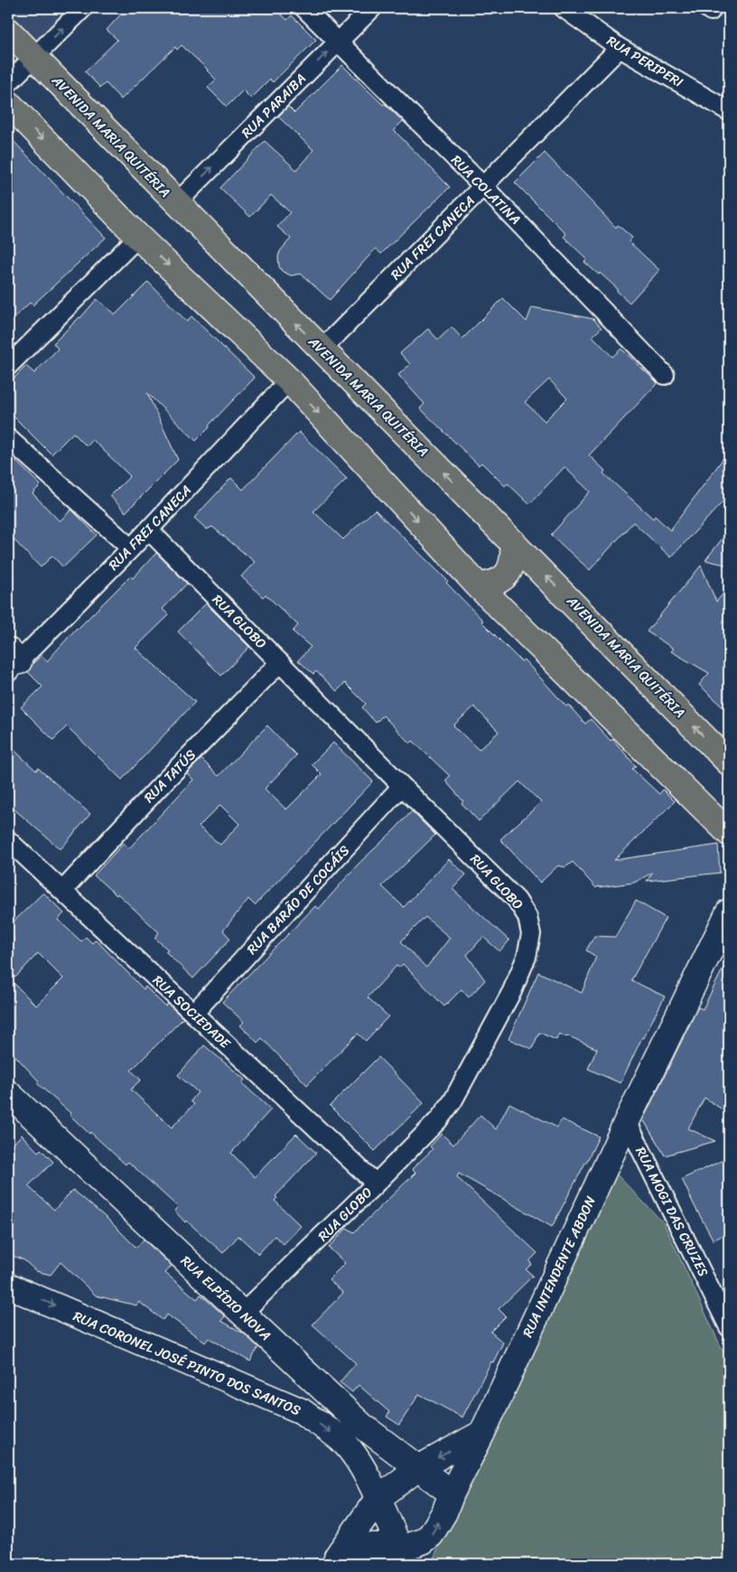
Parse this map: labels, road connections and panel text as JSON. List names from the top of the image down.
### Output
{
  "streets": {
    "main road": ["AVENIDA MARIA QUITÉRIA"],
    "street": [
      "RUA PERIPERI",
      "RUA PARAIBA",
      "RUA COLATINA",
      "RUA FREI CANECA",
      "RUA GLOBO",
      "RUA TATÚS",
      "RUA BARÃO DE COCÁIS",
      "RUA SOCIEDADE",
      "RUA MOGI DAS CRUZES",
      "RUA INTENDENTE ABDON",
      "RUA ELPÍDIO NOVA",
      "RUA CORONEL JOSÉ PINTO DOS SANTOS"
    ]
  },
  "crossings": [
    ["RUA PERIPERI", "RUA FREI CANECA"],
    ["RUA PARAIBA", "AVENIDA MARIA QUITÉRIA"],
    ["RUA PARAIBA", "RUA COLATINA"],
    ["AVENIDA MARIA QUITÉRIA", "RUA FREI CANECA"],
    ["RUA COLATINA", "RUA FREI CANECA"],
    ["RUA FREI CANECA", "RUA GLOBO"],
    ["RUA GLOBO", "RUA TATÚS"],
    ["RUA GLOBO", "RUA BARÃO DE COCÁIS"],
    ["RUA GLOBO", "RUA SOCIEDADE"],
    ["RUA GLOBO", "RUA ELPÍDIO NOVA"],
    ["RUA TATÚS", "RUA SOCIEDADE"],
    ["RUA BARÃO DE COCÁIS", "RUA SOCIEDADE"],
    ["RUA MOGI DAS CRUZES", "RUA INTENDENTE ABDON"],
    ["RUA INTENDENTE ABDON", "RUA ELPÍDIO NOVA"],
    ["RUA INTENDENTE ABDON", "RUA CORONEL JOSÉ PINTO DOS SANTOS"]
  ],
  "one_way": ["RUA PARAIBA", "RUA CORONEL JOSÉ PINTO DOS SANTOS"]
}
